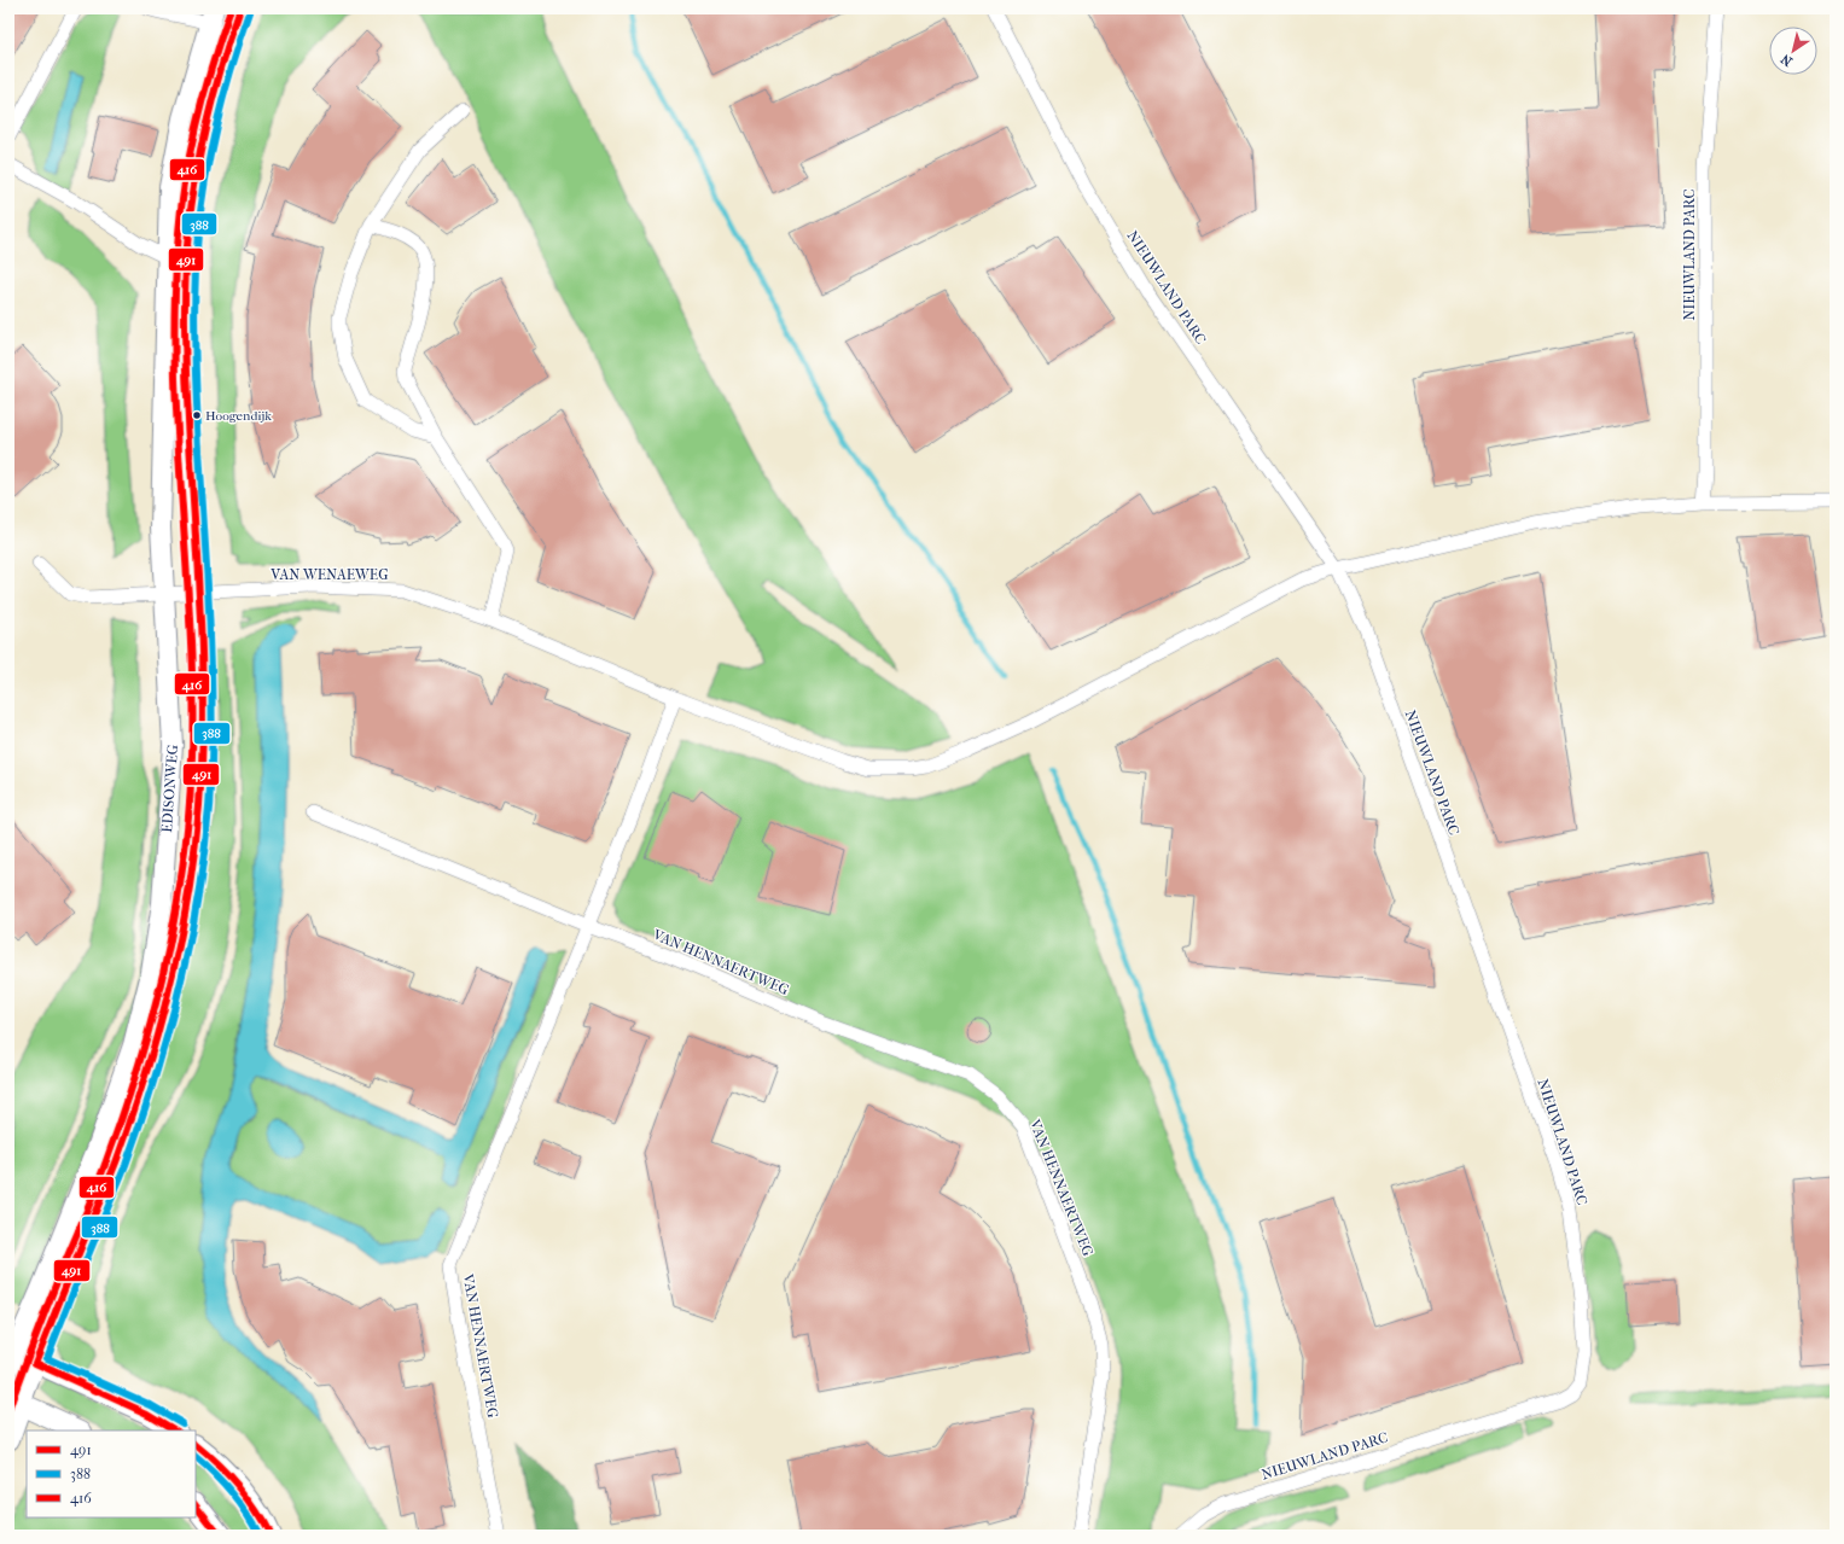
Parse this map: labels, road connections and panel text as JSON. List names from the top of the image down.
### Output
{
  "streets": {
    "main road": ["EDISONWEG"],
    "street": ["NIEUWLAND PARC", "VAN WENAEWEG", "VAN HENNAERTWEG"]
  },
  "crossings": [
    ["NIEUWLAND PARC", "VAN WENAEWEG"],
    ["VAN WENAEWEG", "EDISONWEG"],
    ["VAN WENAEWEG", "VAN HENNAERTWEG"]
  ],
  "places": ["Hoogendijk"],
  "lines": ["transit line 491", "transit line 416", "transit line 388"],
  "legend": ["491", "388", "416"],
  "north": "bottom left"
}
